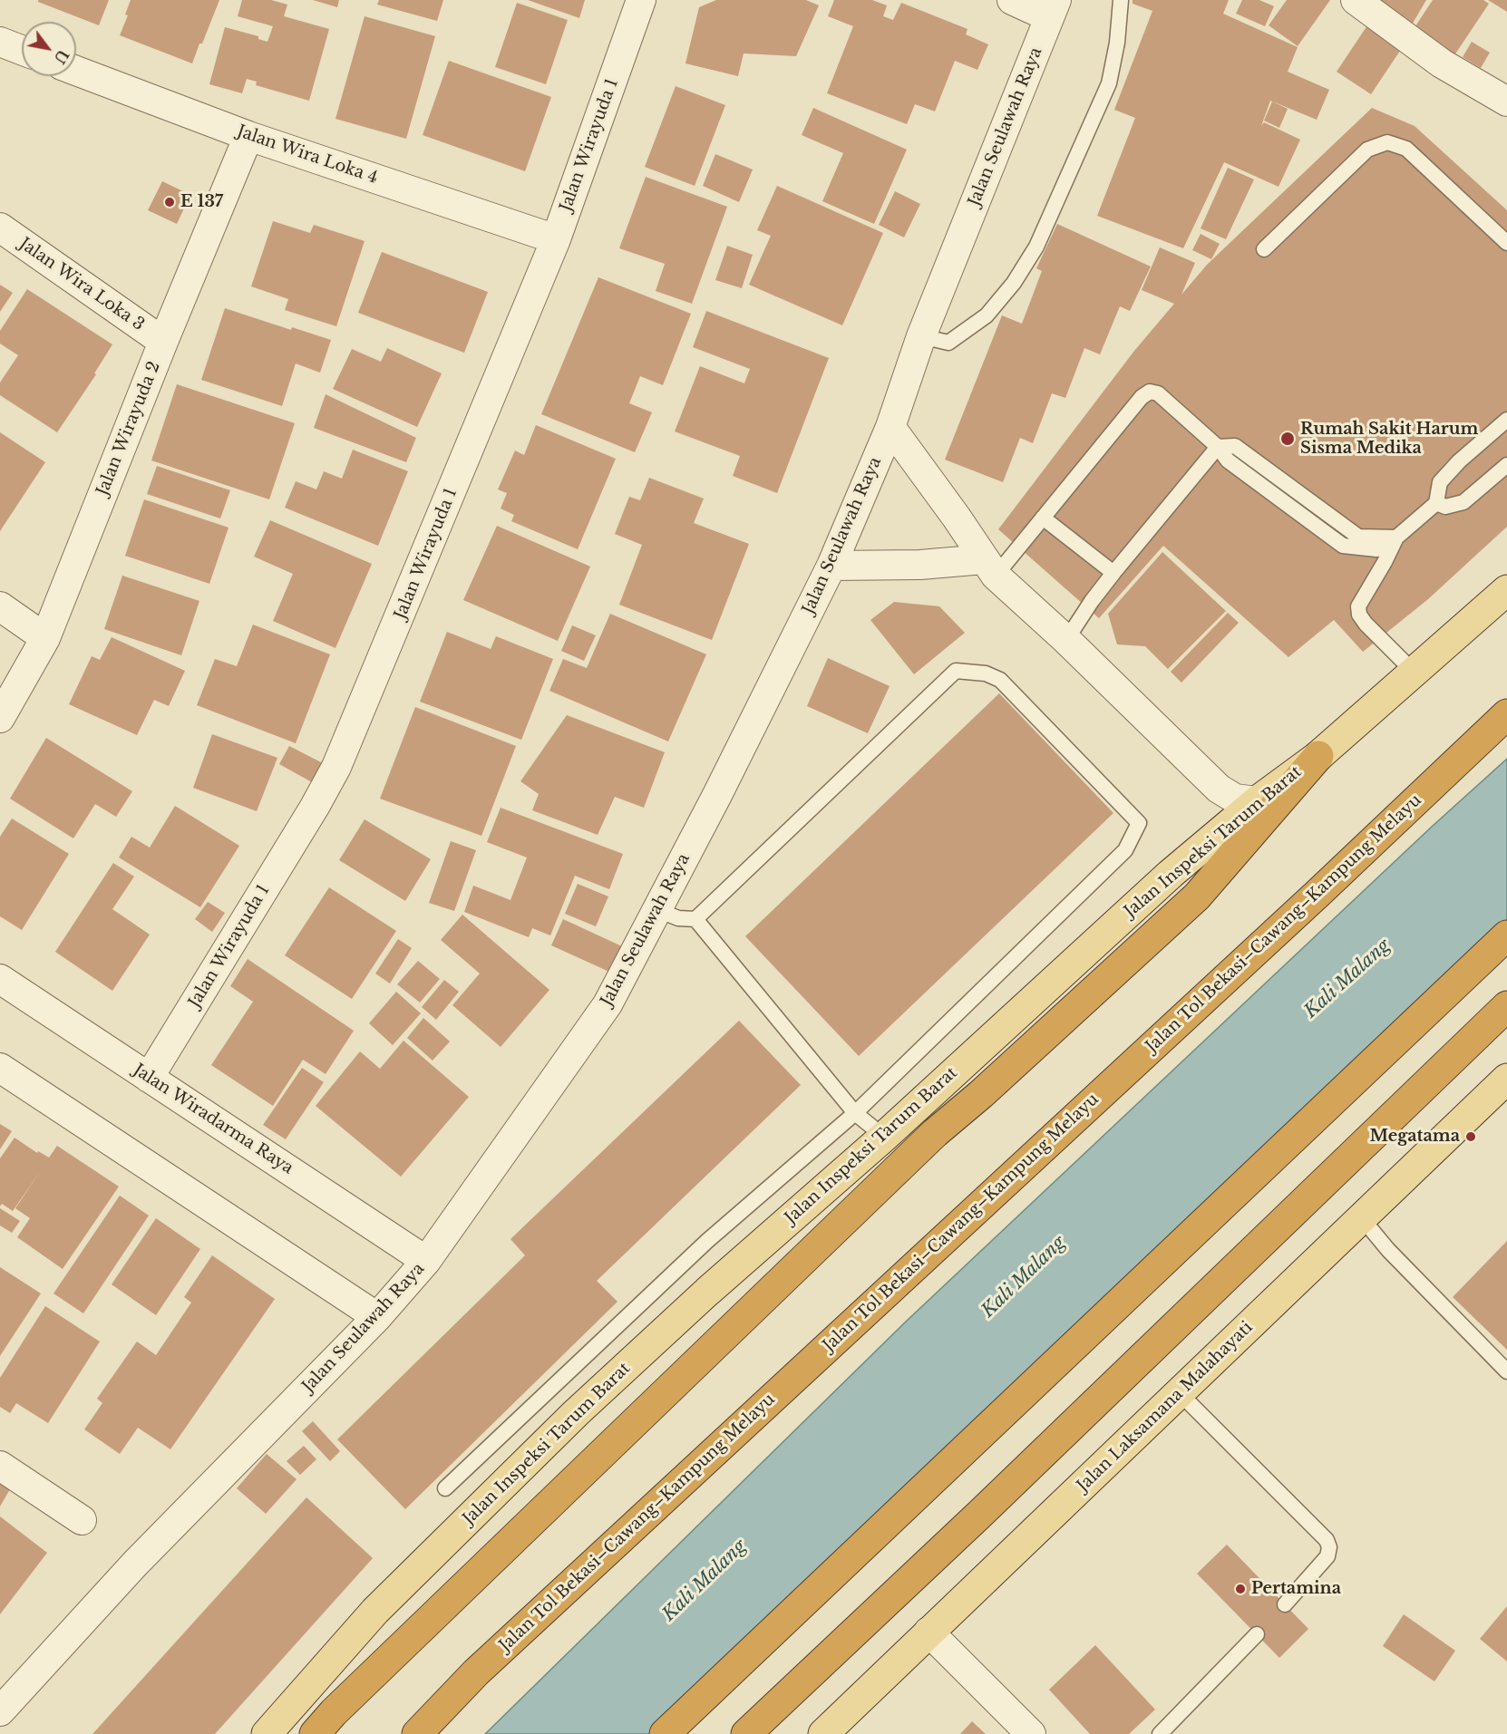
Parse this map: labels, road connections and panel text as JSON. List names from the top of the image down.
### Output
{
  "streets": {
    "highway": ["Jalan Tol Bekasi–Cawang–Kampung Melayu"],
    "main road": ["Jalan Inspeksi Tarum Barat", "Jalan Laksamana Malahayati"],
    "street": [
      "Jalan Seulawah Raya",
      "Jalan Wirayuda 1",
      "Jalan Wira Loka 4",
      "Jalan Wira Loka 3",
      "Jalan Wirayuda 2",
      "Jalan Wiradarma Raya"
    ]
  },
  "crossings": [
    ["Jalan Seulawah Raya", "Jalan Wiradarma Raya"],
    ["Jalan Wirayuda 1", "Jalan Wira Loka 4"],
    ["Jalan Wirayuda 1", "Jalan Wiradarma Raya"],
    ["Jalan Wira Loka 4", "Jalan Wirayuda 2"],
    ["Jalan Wira Loka 3", "Jalan Wirayuda 2"]
  ],
  "water": ["Kali Malang"],
  "places": [
    "E 137",
    "Rumah Sakit Harum Sisma Medika",
    "Megatama",
    "Pertamina"
  ],
  "north": "bottom right"
}
